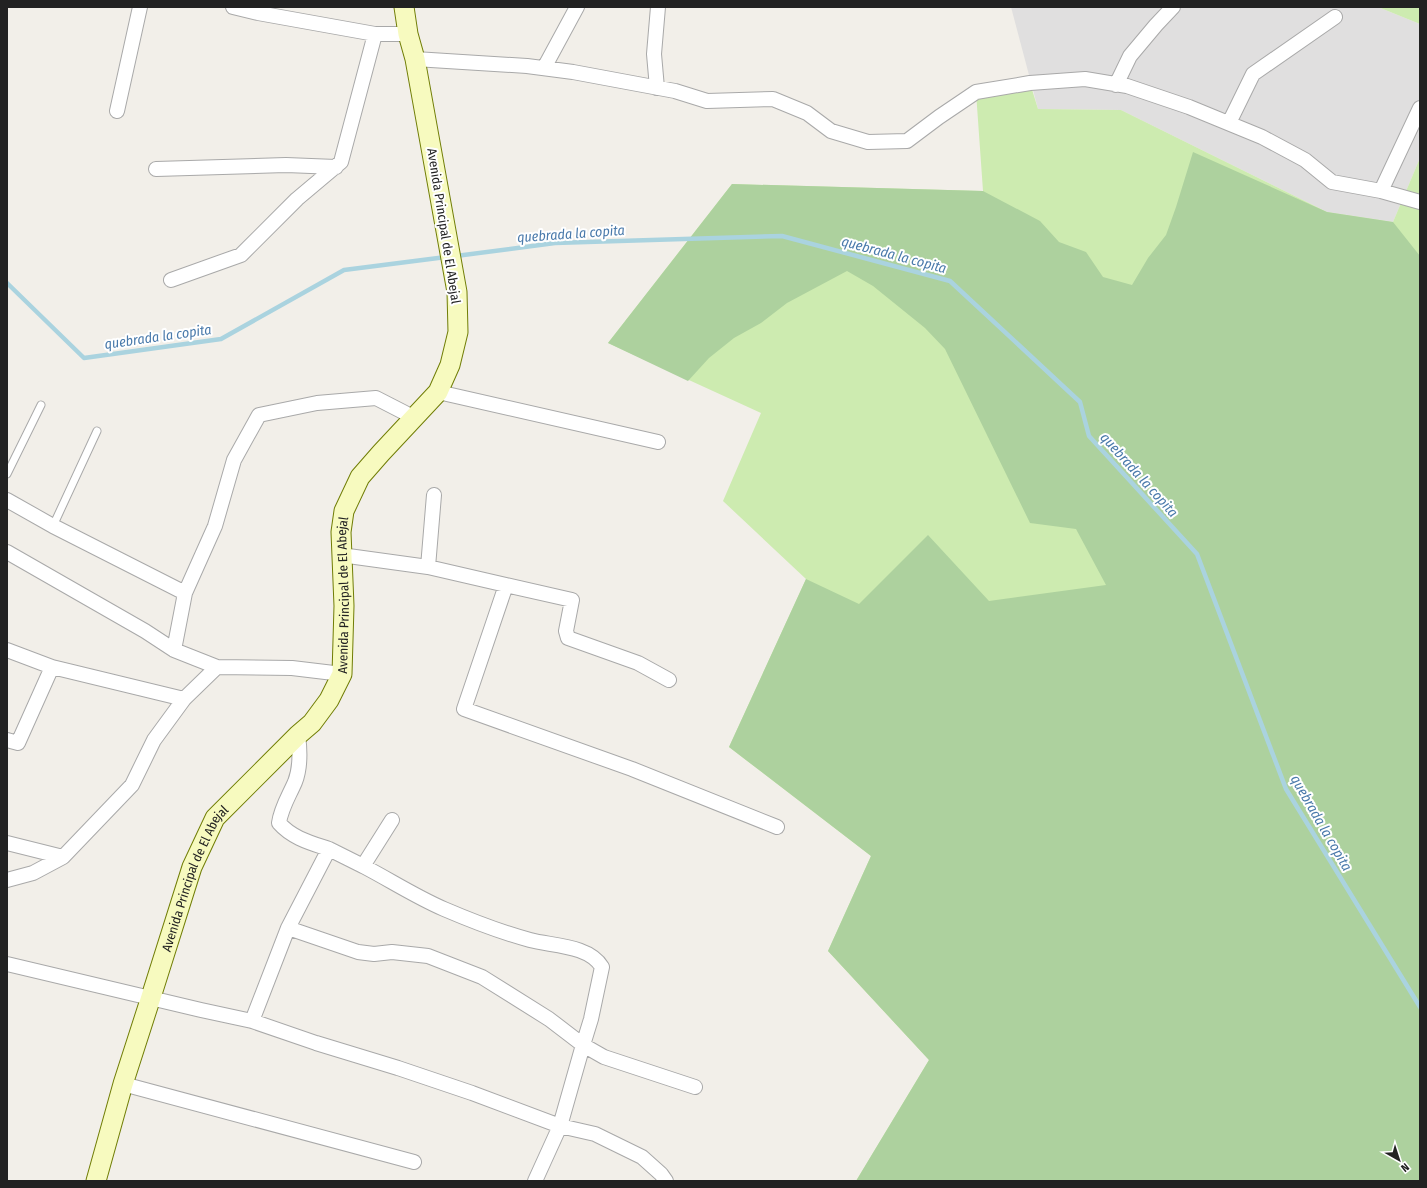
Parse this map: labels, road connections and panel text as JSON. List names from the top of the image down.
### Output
{
  "streets": {
    "main road": ["Avenida Principal de El Abejal"]
  },
  "water": ["quebrada la copita"],
  "north": "bottom right"
}
